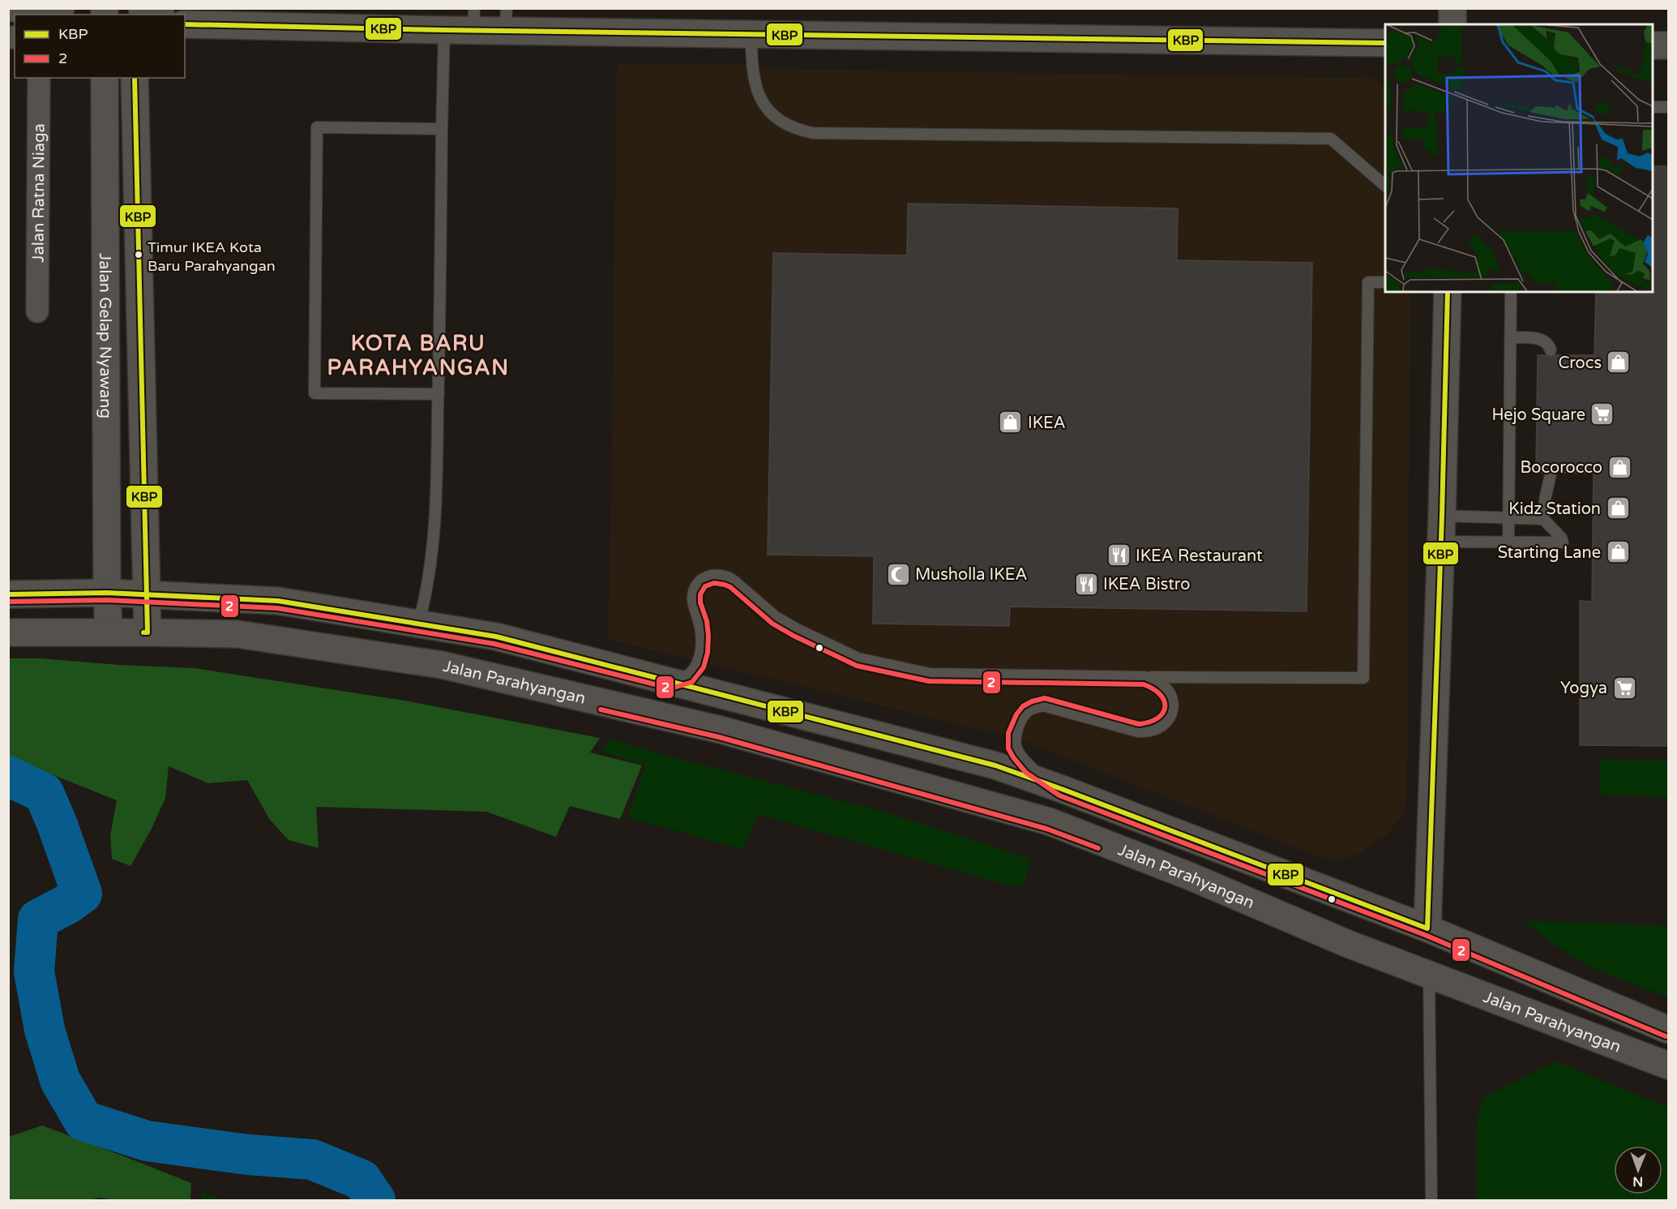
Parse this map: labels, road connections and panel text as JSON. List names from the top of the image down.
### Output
{
  "streets": {
    "main road": ["Jalan Gelap Nyawang", "Jalan Parahyangan"],
    "street": ["Jalan Ratna Niaga"]
  },
  "districts": ["KOTA BARU PARAHYANGAN"],
  "places": {
    "other": ["Timur IKEA Kota Baru Parahyangan"],
    "shop": [
      "Crocs",
      "IKEA",
      "Bocorocco",
      "Kidz Station",
      "Starting Lane"
    ],
    "supermarket": ["Hejo Square", "Yogya"],
    "restaurant": ["IKEA Restaurant", "IKEA Bistro"],
    "mosque": ["Musholla IKEA"]
  },
  "lines": ["transit line KBP", "transit line 2"],
  "legend": ["KBP", "2"],
  "north": "bottom"
}
